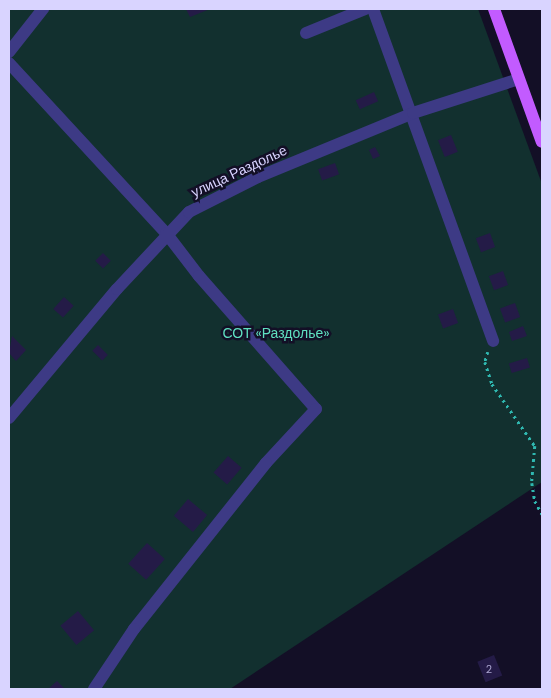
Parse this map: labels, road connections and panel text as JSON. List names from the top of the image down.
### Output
{
  "streets": {
    "street": ["улица Раздолье"]
  },
  "parks": ["СОТ «Раздолье»"],
  "house_numbers": ["2"]
}
